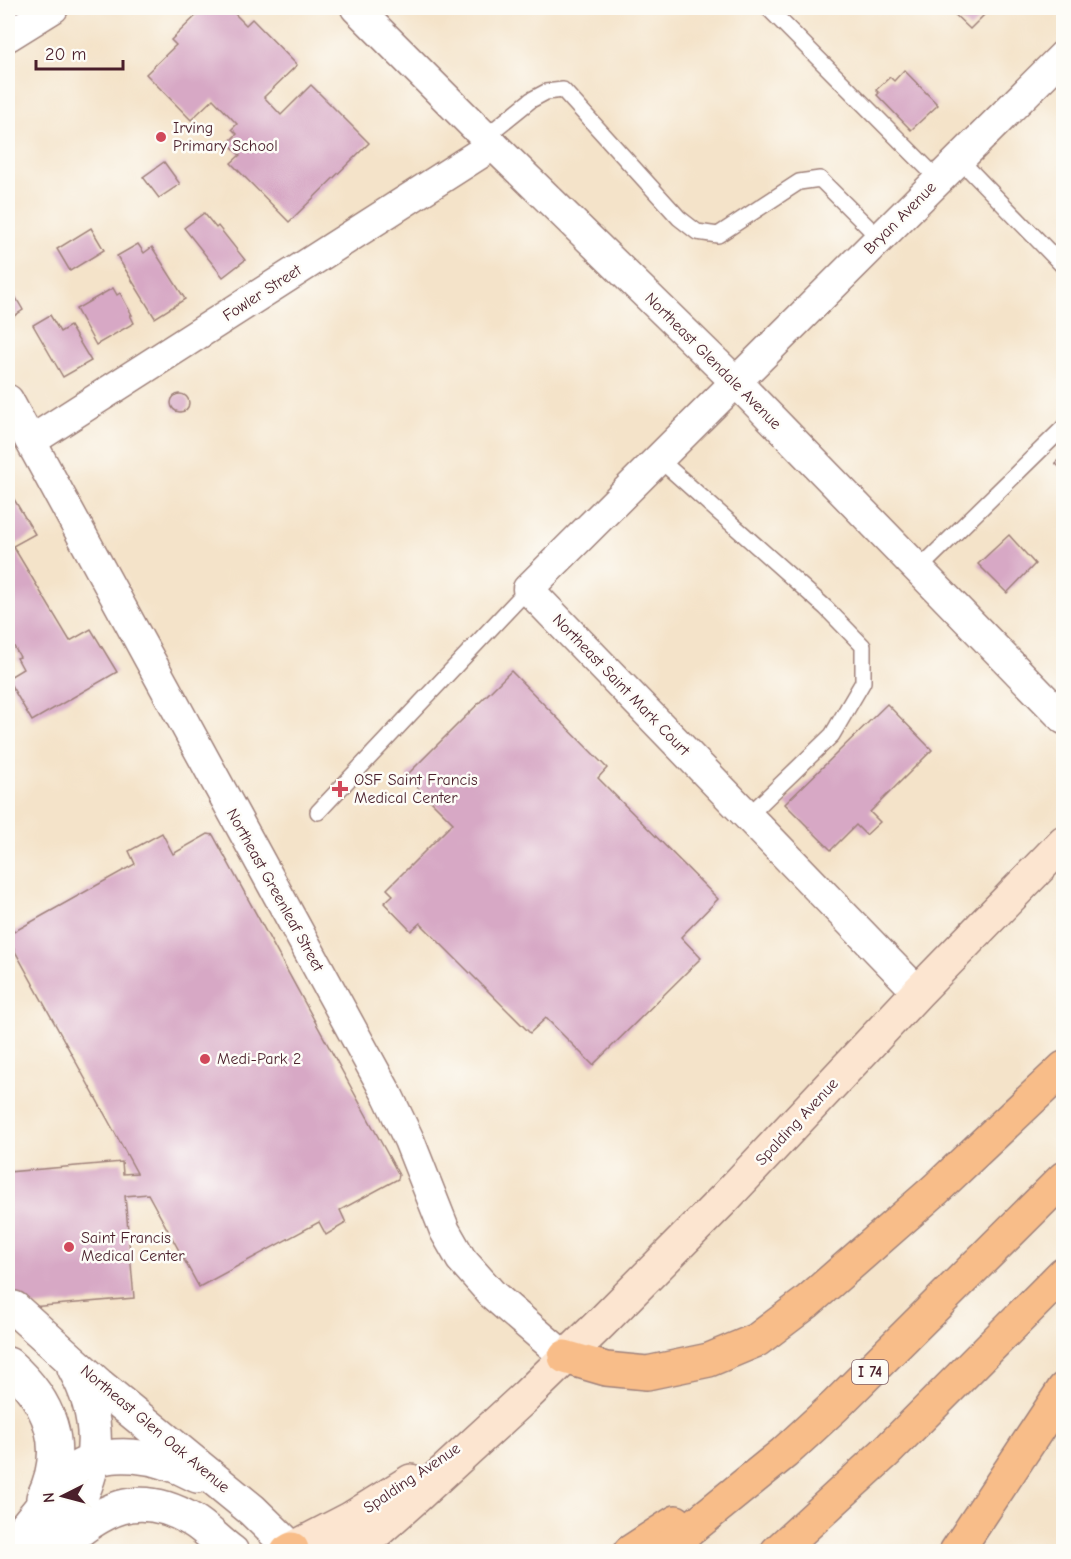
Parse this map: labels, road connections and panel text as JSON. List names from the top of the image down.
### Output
{
  "streets": {
    "highway": ["I 74"],
    "main road": ["Spalding Avenue"],
    "street": [
      "Bryan Avenue",
      "Fowler Street",
      "Northeast Glendale Avenue",
      "Northeast Saint Mark Court",
      "Northeast Greenleaf Street",
      "Northeast Glen Oak Avenue"
    ]
  },
  "crossings": [
    ["Bryan Avenue", "Northeast Glendale Avenue"],
    ["Fowler Street", "Northeast Glendale Avenue"],
    ["Fowler Street", "Northeast Greenleaf Street"],
    ["Northeast Saint Mark Court", "Spalding Avenue"],
    ["Northeast Greenleaf Street", "Spalding Avenue"],
    ["Spalding Avenue", "Northeast Glen Oak Avenue"]
  ],
  "places": {
    "other": ["Irving Primary School", "Medi-Park 2", "Saint Francis Medical Center"],
    "health": ["OSF Saint Francis Medical Center"]
  },
  "scale_bar": "20 m",
  "north": "left"
}
